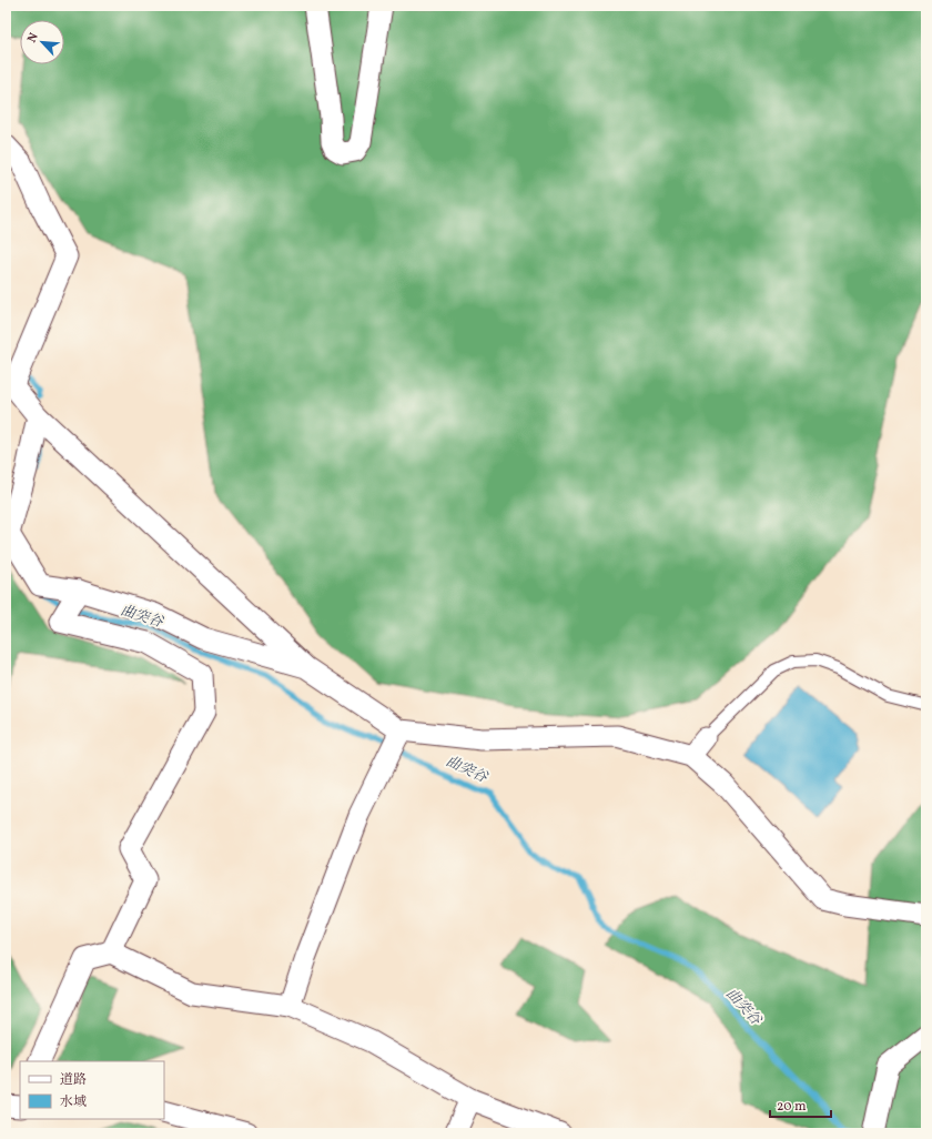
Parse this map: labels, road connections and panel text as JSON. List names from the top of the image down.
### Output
{
  "water": ["曲突谷"],
  "legend": ["道路", "水域"],
  "scale_bar": "20 m",
  "north": "top left"
}
